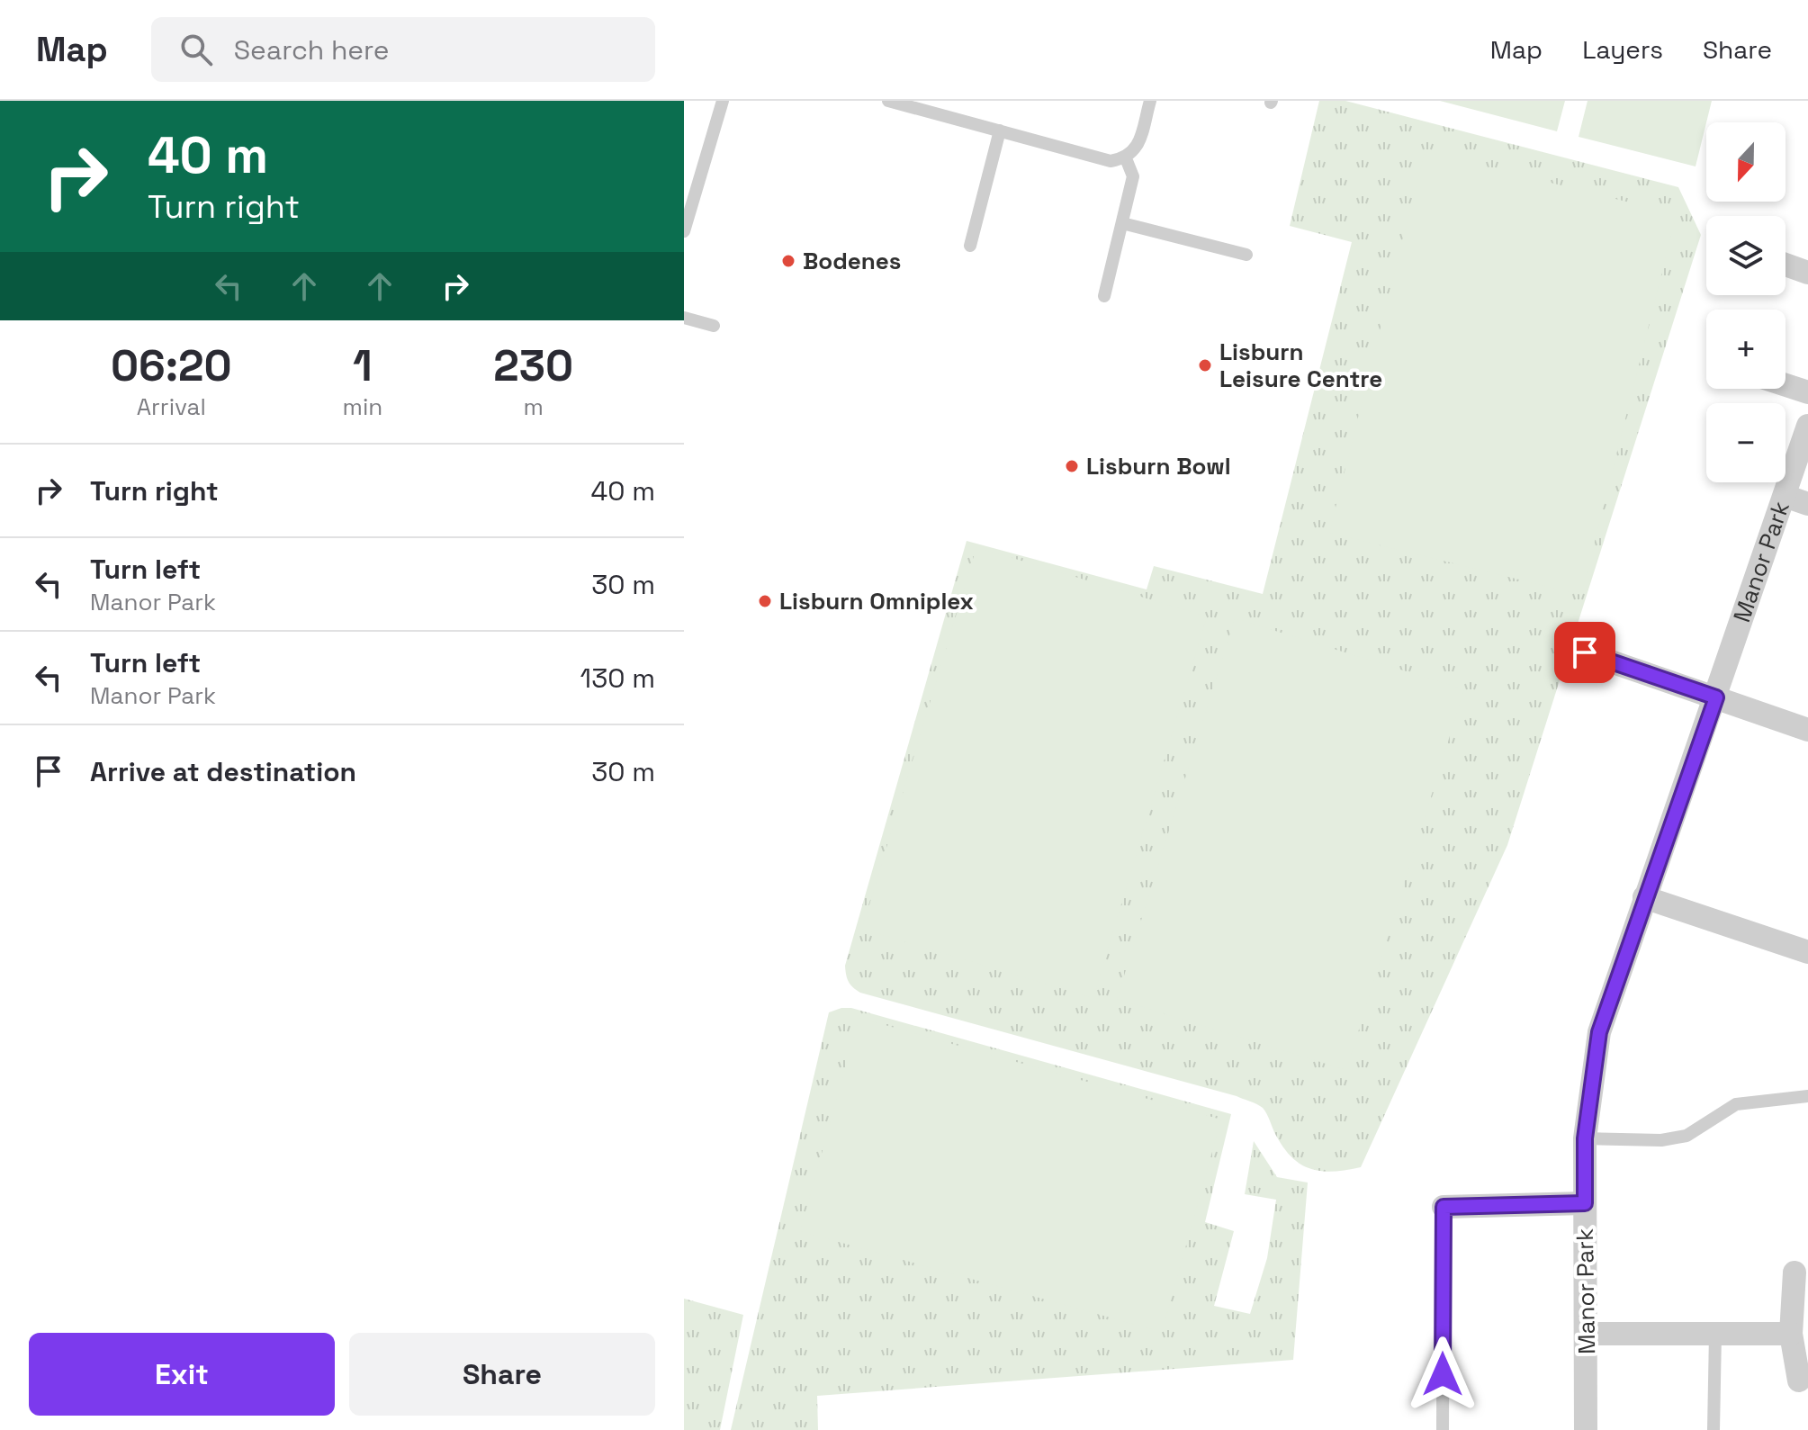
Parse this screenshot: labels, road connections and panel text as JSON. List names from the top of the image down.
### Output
{
  "streets": {
    "street": ["Manor Park"]
  },
  "places": [
    "Bodenes",
    "Lisburn Leisure Centre",
    "Lisburn Bowl",
    "Lisburn Omniplex"
  ],
  "north": "bottom",
  "page": {
    "header": "Map",
    "search": "Search here",
    "nav": ["Map", "Layers", "Share"],
    "turn": ["40 m", "Turn right"],
    "map_buttons": ["+", "−"],
    "eta": [
      "06:20",
      "Arrival",
      "1",
      "min",
      "230",
      "m"
    ],
    "list": [
      {
        "name": "Turn right",
        "value": "40 m"
      },
      {
        "name": "Turn left",
        "note": "Manor Park",
        "value": "30 m"
      },
      {
        "name": "Turn left",
        "note": "Manor Park",
        "value": "130 m"
      },
      {
        "name": "Arrive at destination",
        "value": "30 m"
      }
    ],
    "buttons": ["Exit", "Share"]
  }
}
